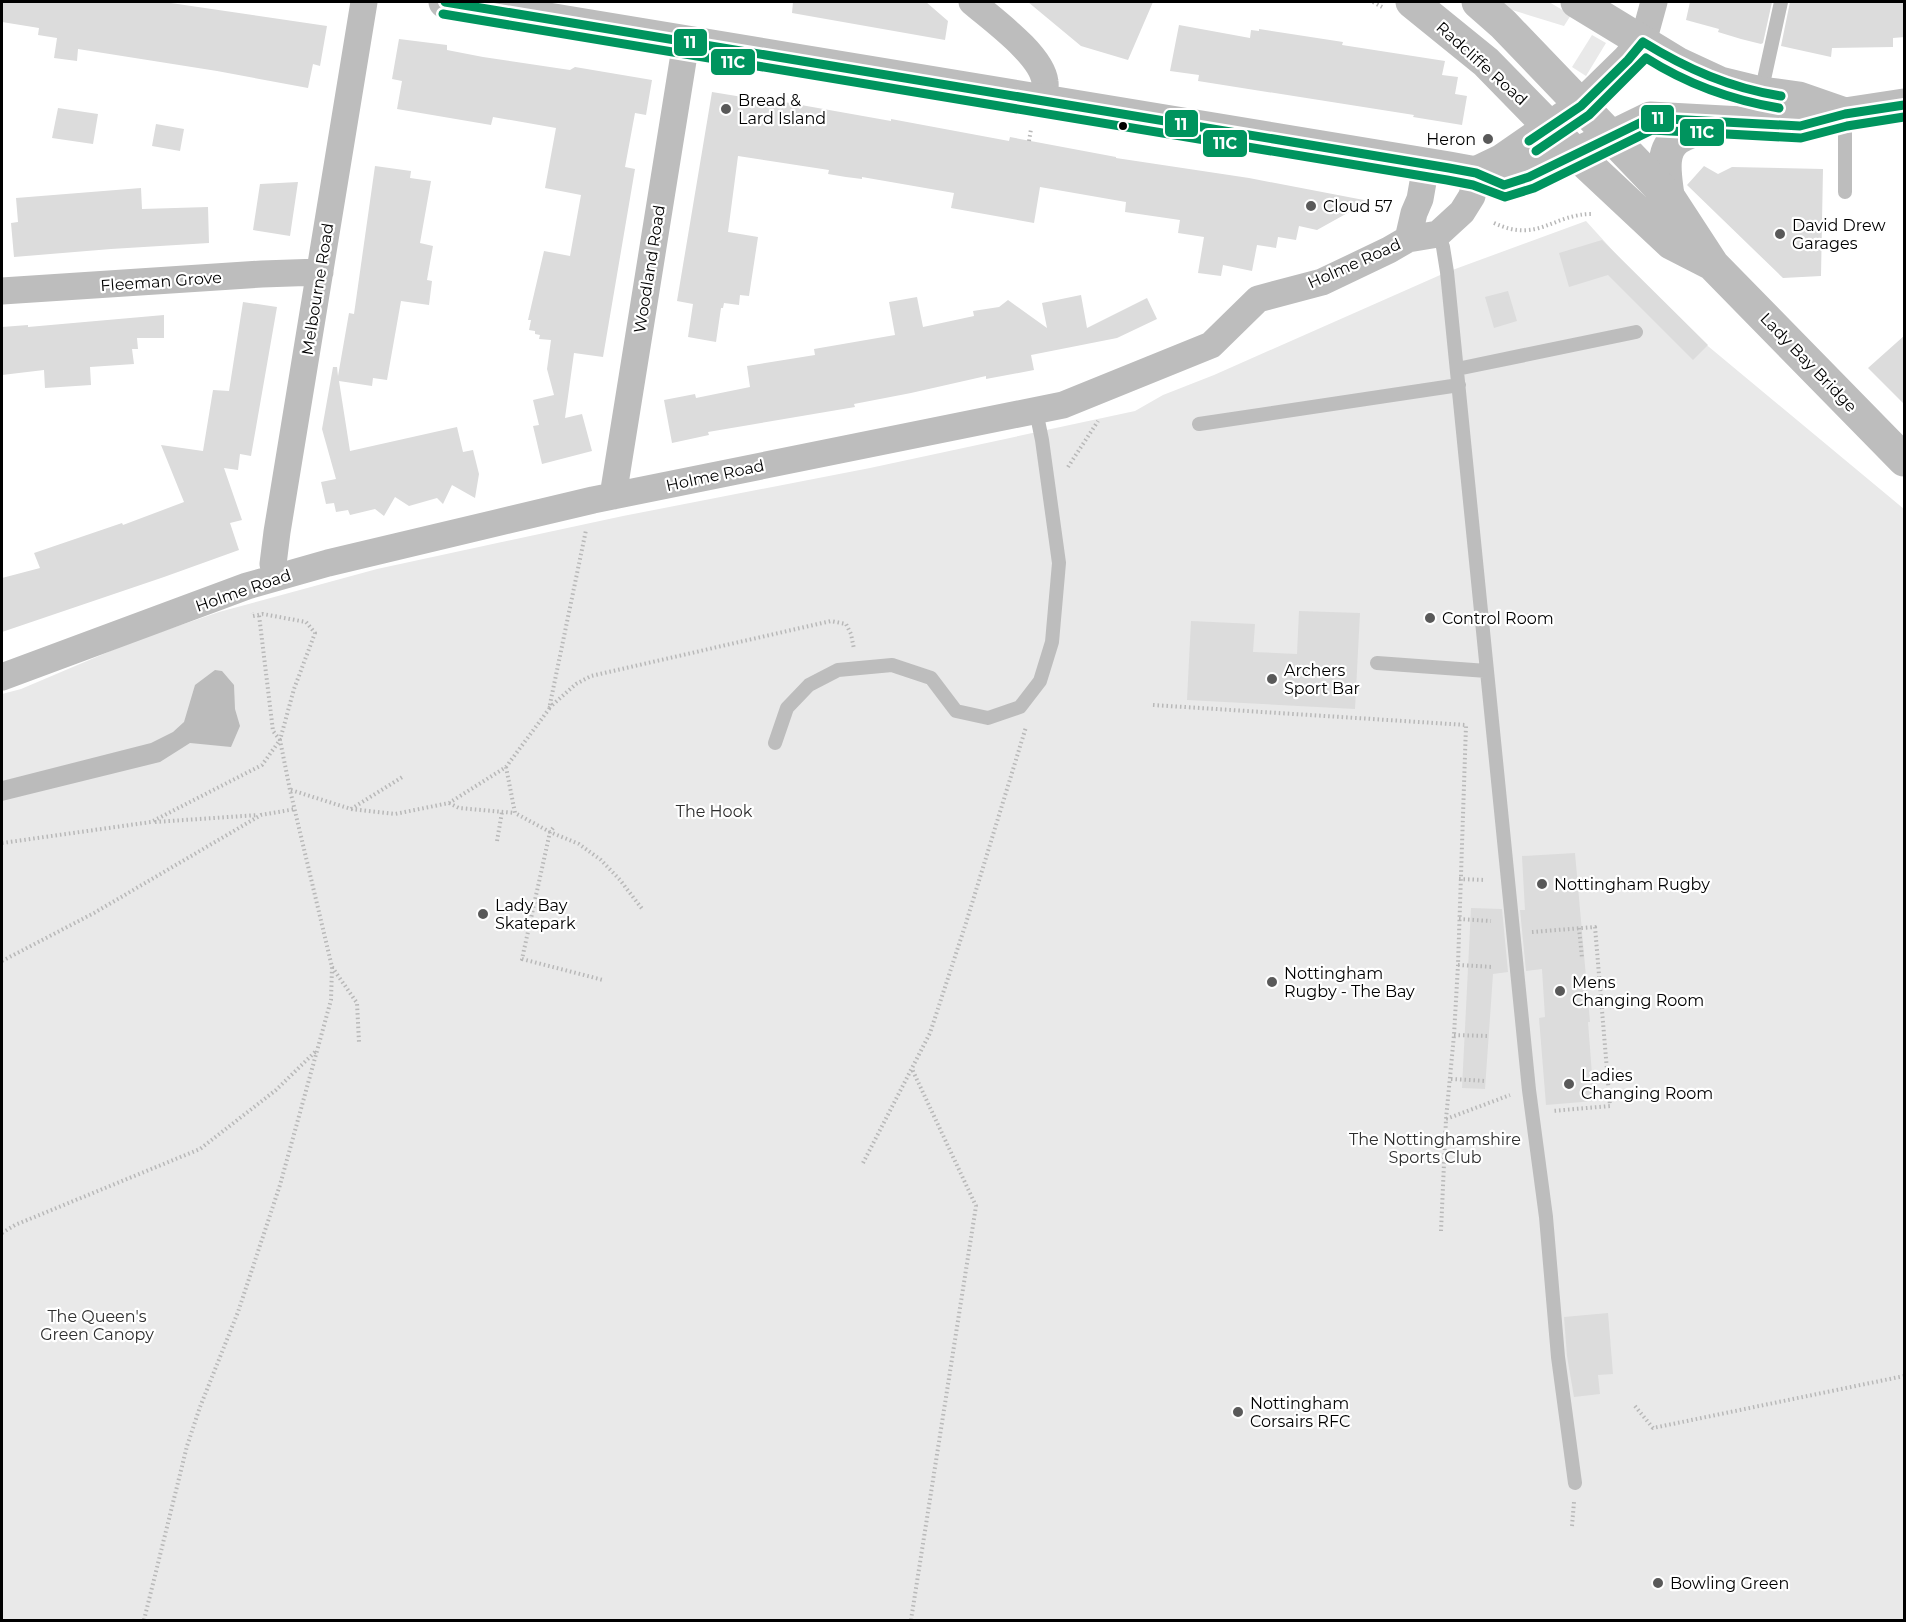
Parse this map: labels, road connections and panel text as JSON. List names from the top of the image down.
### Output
{
  "streets": {
    "main road": ["Radcliffe Road", "Lady Bay Bridge"],
    "street": [
      "Holme Road",
      "Woodland Road",
      "Fleeman Grove",
      "Melbourne Road"
    ]
  },
  "crossings": [
    ["Radcliffe Road", "Lady Bay Bridge"],
    ["Holme Road", "Woodland Road"],
    ["Holme Road", "Melbourne Road"],
    ["Fleeman Grove", "Melbourne Road"]
  ],
  "parks": ["The Hook", "The Nottinghamshire Sports Club", "The Queen's Green Canopy"],
  "places": [
    "Bread & Lard Island",
    "Heron",
    "Cloud 57",
    "David Drew Garages",
    "Control Room",
    "Archers Sport Bar",
    "Nottingham Rugby",
    "Lady Bay Skatepark",
    "Nottingham Rugby - The Bay",
    "Mens Changing Room",
    "Ladies Changing Room",
    "Nottingham Corsairs RFC",
    "Bowling Green"
  ],
  "lines": ["transit line 11", "transit line 11C"]
}
